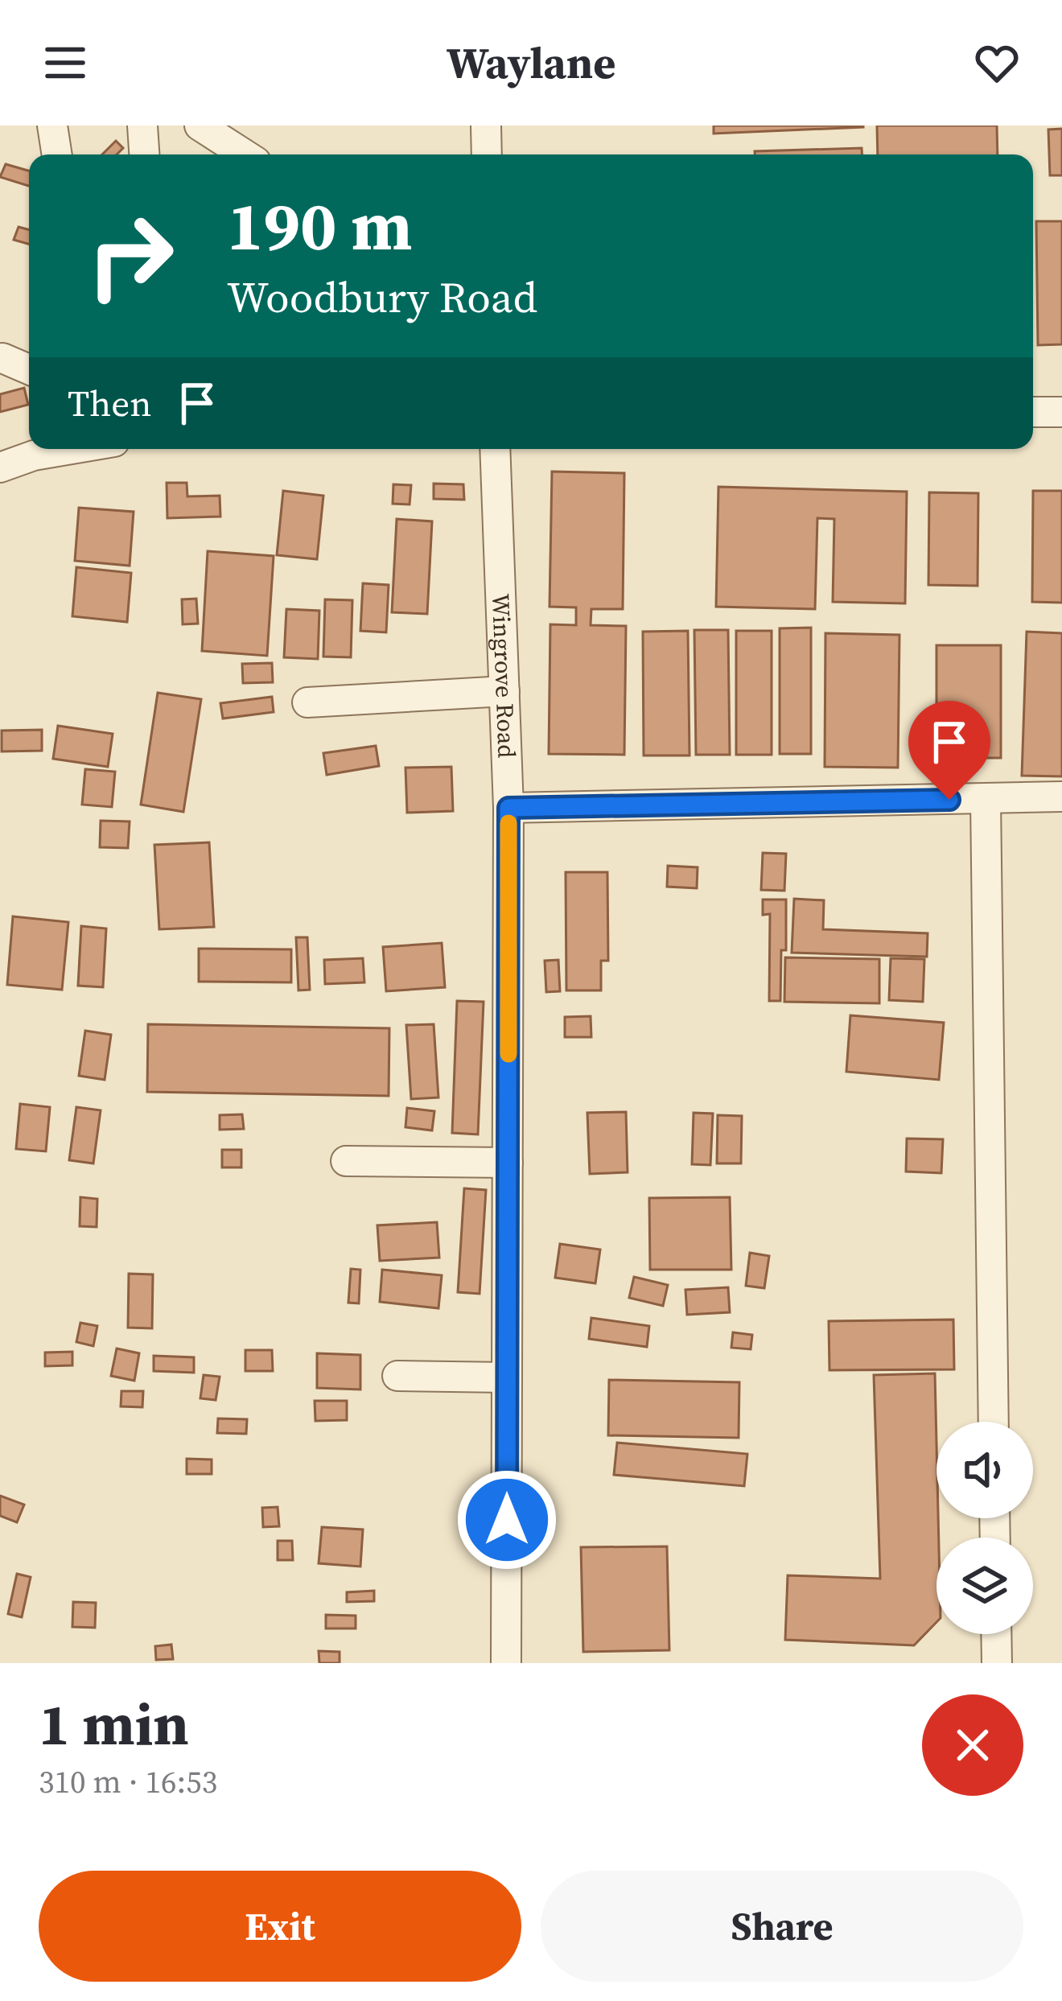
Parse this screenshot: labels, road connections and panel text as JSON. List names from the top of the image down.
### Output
{
  "streets": {
    "street": ["Wingrove Road"]
  },
  "page": {
    "header": "Waylane",
    "turn": ["190 m", "Woodbury Road"],
    "then": "Then",
    "heading": ["1 min", "310 m · 16:53"],
    "buttons": ["Exit", "Share"]
  }
}
